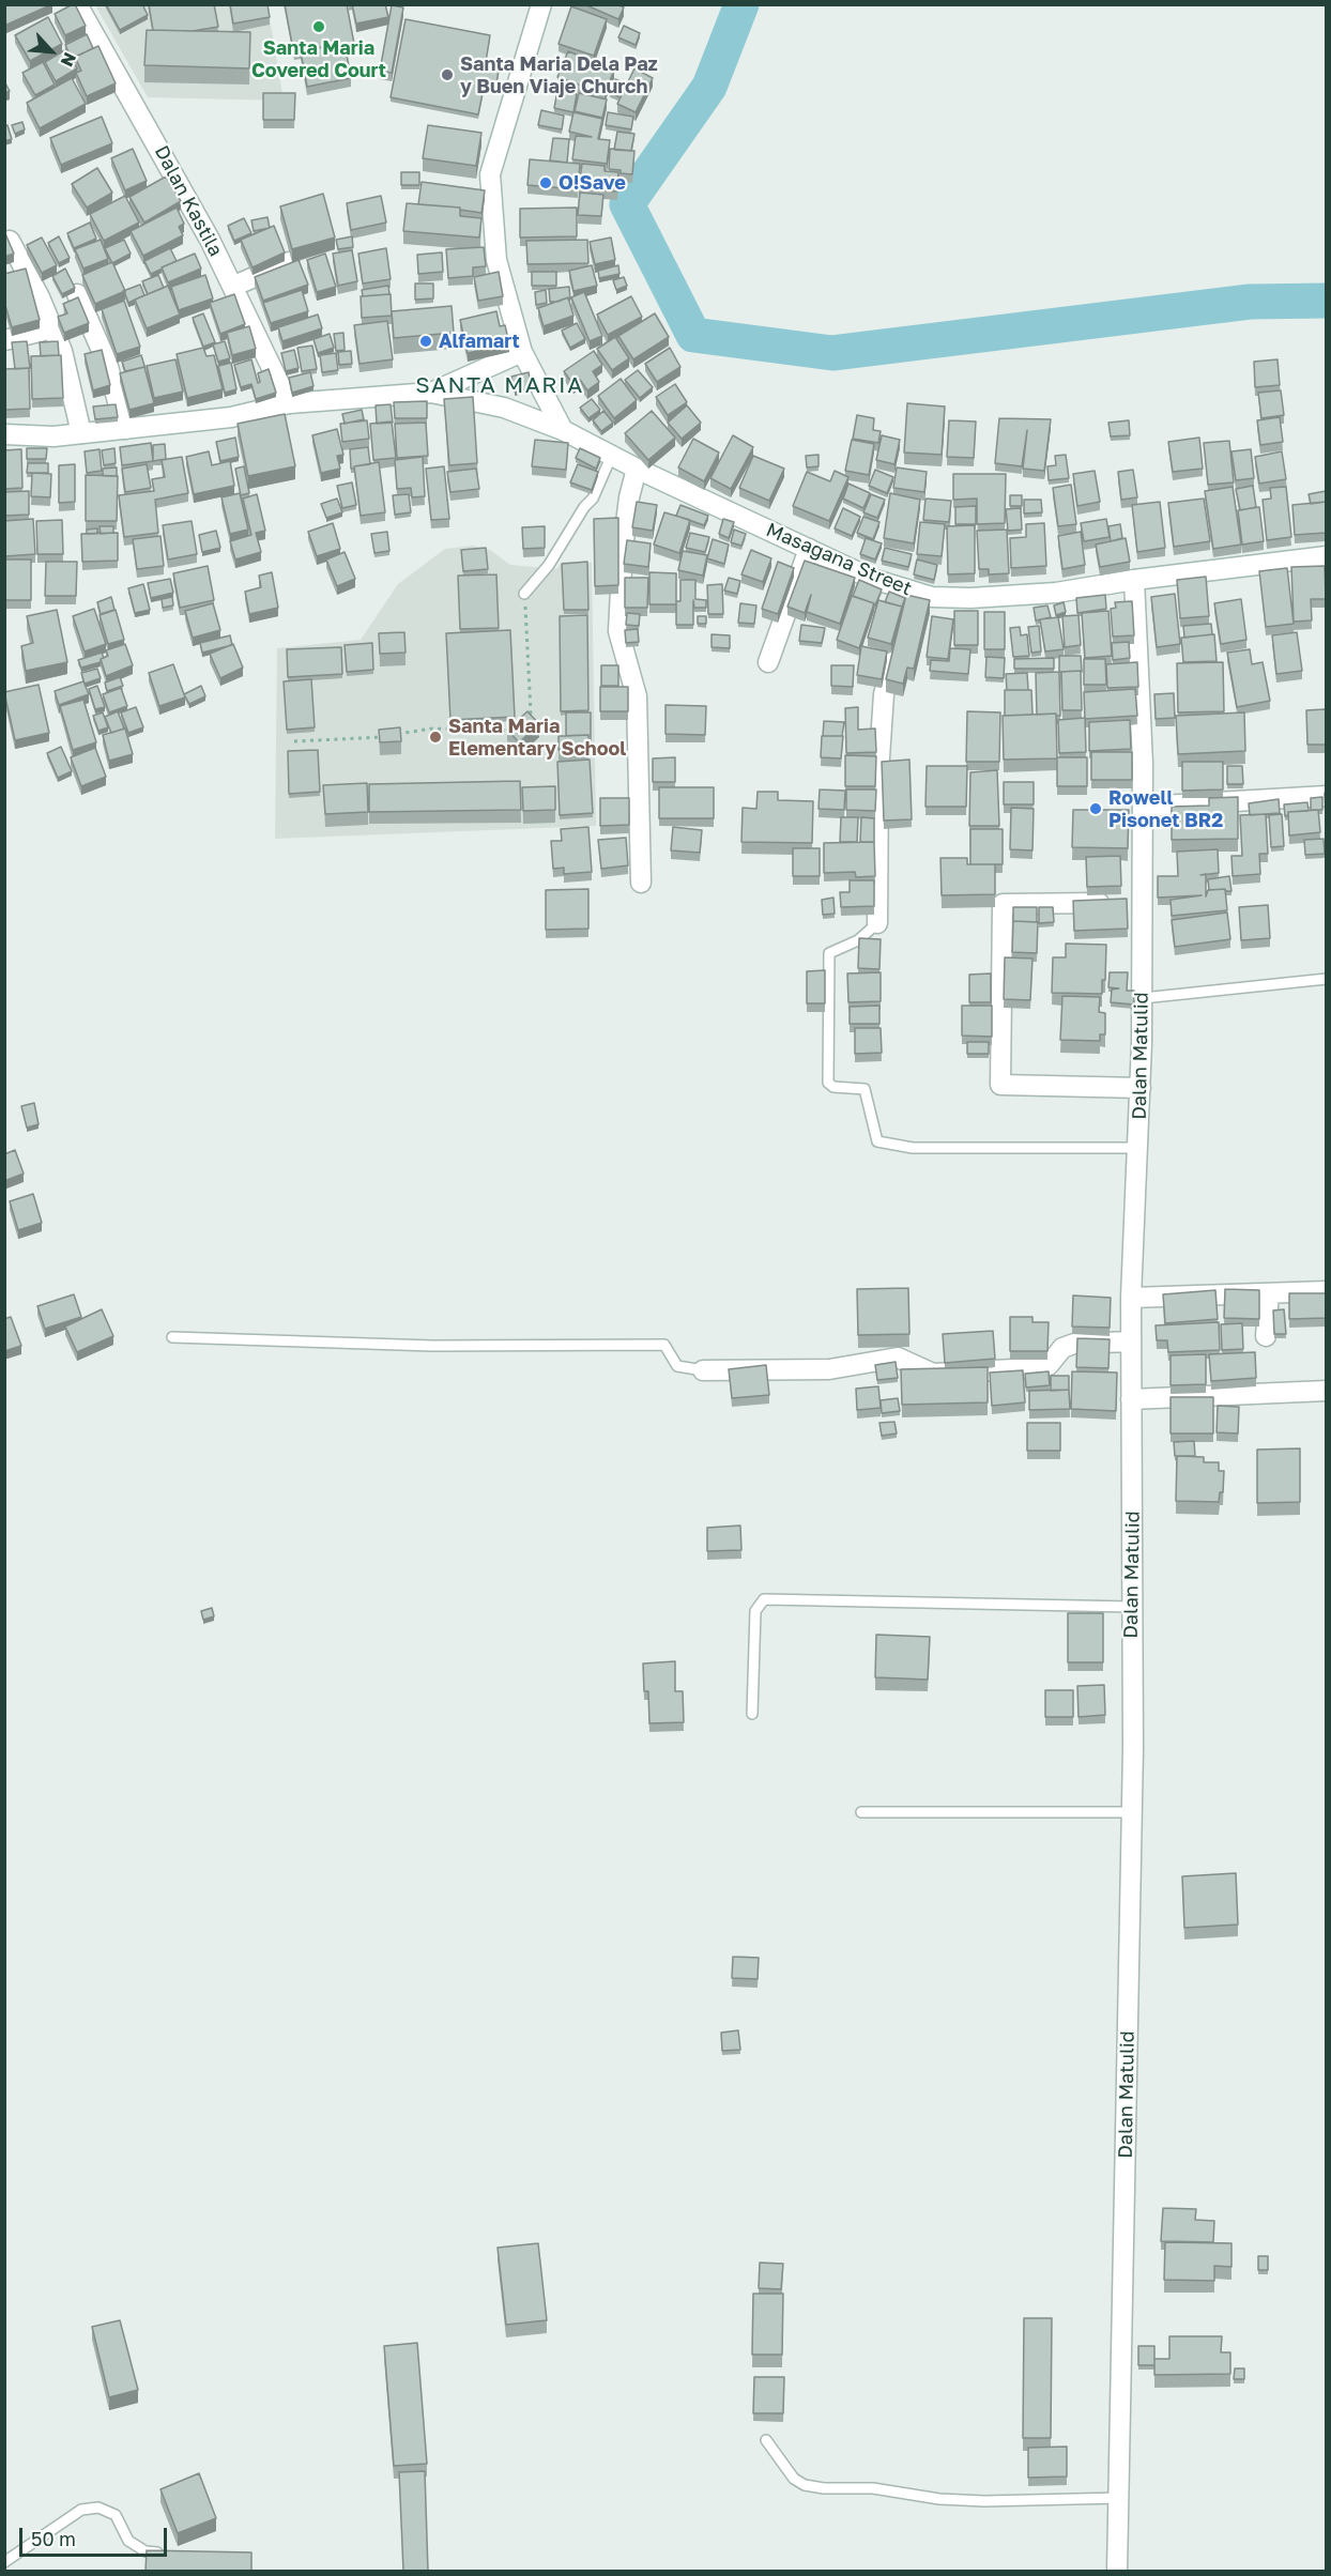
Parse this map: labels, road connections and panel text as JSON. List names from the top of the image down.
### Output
{
  "streets": {
    "street": ["Dalan Kastila", "Masagana Street", "Dalan Matulid"]
  },
  "crossings": [
    ["Masagana Street", "Dalan Matulid"]
  ],
  "districts": ["SANTA MARIA"],
  "places": [
    "Santa Maria Covered Court",
    "Santa Maria Dela Paz y Buen Viaje Church",
    "O!Save",
    "Alfamart",
    "Santa Maria Elementary School",
    "Rowell Pisonet BR2"
  ],
  "scale_bar": "50 m",
  "north": "bottom right"
}
